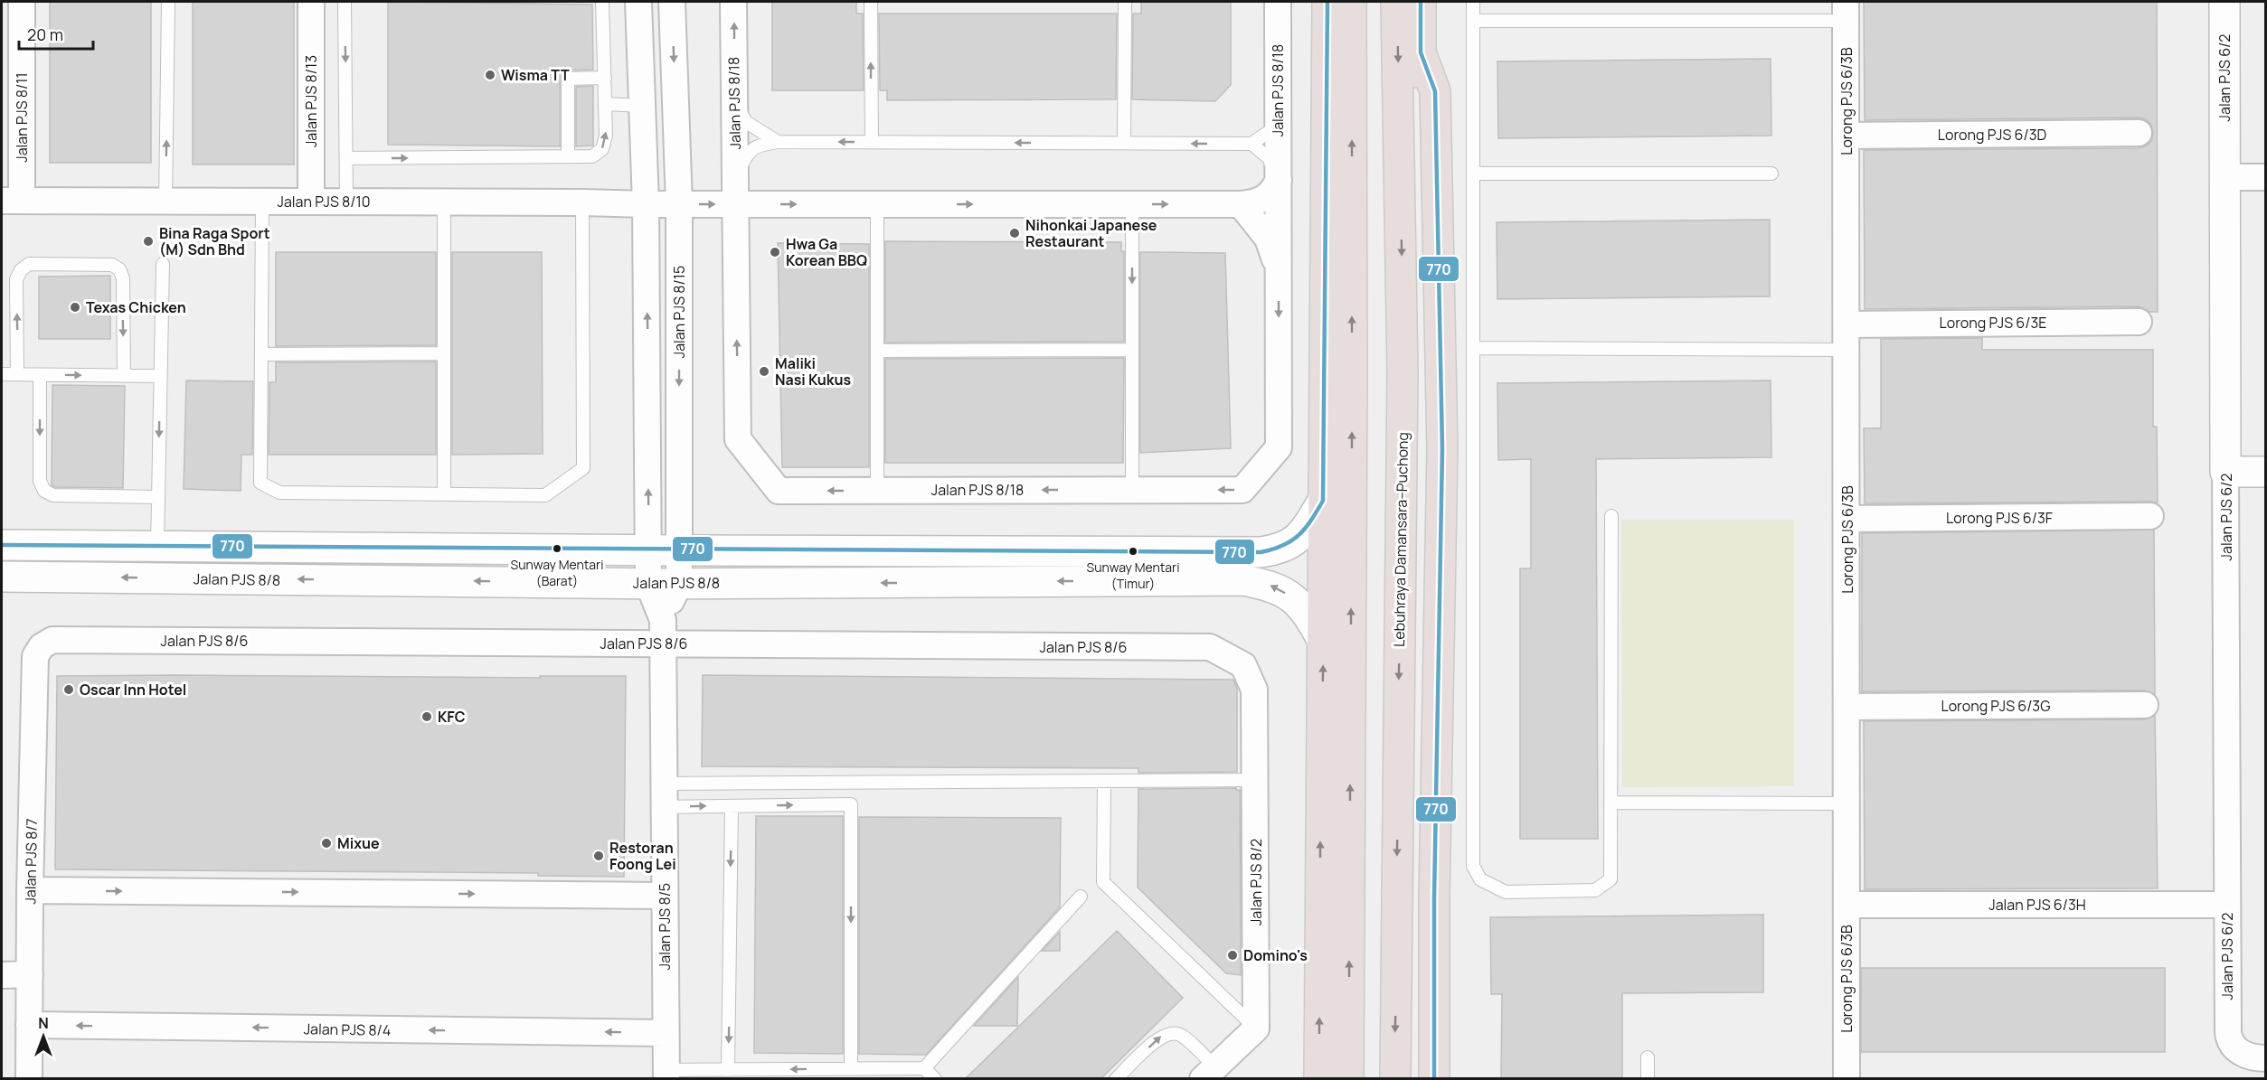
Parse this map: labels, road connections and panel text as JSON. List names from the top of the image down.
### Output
{
  "streets": {
    "highway": ["Lebuhraya Damansara–Puchong"],
    "street": [
      "Jalan PJS 6/2",
      "Jalan PJS 8/18",
      "Jalan PJS 8/13",
      "Lorong PJS 6/3B",
      "Jalan PJS 8/11",
      "Lorong PJS 6/3D",
      "Jalan PJS 8/10",
      "Jalan PJS 8/15",
      "Lorong PJS 6/3E",
      "Lorong PJS 6/3F",
      "Jalan PJS 8/8",
      "Jalan PJS 8/6",
      "Lorong PJS 6/3G",
      "Jalan PJS 8/7",
      "Jalan PJS 8/2",
      "Jalan PJS 6/3H",
      "Jalan PJS 8/5",
      "Jalan PJS 8/4"
    ]
  },
  "crossings": [
    ["Jalan PJS 6/2", "Jalan PJS 6/3H"],
    ["Jalan PJS 8/13", "Jalan PJS 8/10"],
    ["Lorong PJS 6/3B", "Lorong PJS 6/3D"],
    ["Lorong PJS 6/3B", "Lorong PJS 6/3E"],
    ["Lorong PJS 6/3B", "Lorong PJS 6/3F"],
    ["Lorong PJS 6/3B", "Lorong PJS 6/3G"],
    ["Lorong PJS 6/3B", "Jalan PJS 6/3H"],
    ["Jalan PJS 8/11", "Jalan PJS 8/10"],
    ["Jalan PJS 8/10", "Jalan PJS 8/15"],
    ["Jalan PJS 8/15", "Jalan PJS 8/8"],
    ["Jalan PJS 8/15", "Jalan PJS 8/6"],
    ["Jalan PJS 8/15", "Jalan PJS 8/5"],
    ["Jalan PJS 8/6", "Jalan PJS 8/7"],
    ["Jalan PJS 8/6", "Jalan PJS 8/2"],
    ["Jalan PJS 8/6", "Jalan PJS 8/5"],
    ["Jalan PJS 8/7", "Jalan PJS 8/4"],
    ["Jalan PJS 8/5", "Jalan PJS 8/4"]
  ],
  "places": [
    "Wisma TT",
    "Nihonkai Japanese Restaurant",
    "Bina Raga Sport (M) Sdn Bhd",
    "Hwa Ga Korean BBQ",
    "Texas Chicken",
    "Maliki Nasi Kukus",
    "Sunway Mentari (Barat)",
    "Sunway Mentari (Timur)",
    "Oscar Inn Hotel",
    "KFC",
    "Mixue",
    "Restoran Foong Lei",
    "Domino's"
  ],
  "lines": ["transit line 770"],
  "scale_bar": "20 m",
  "north": "top"
}
